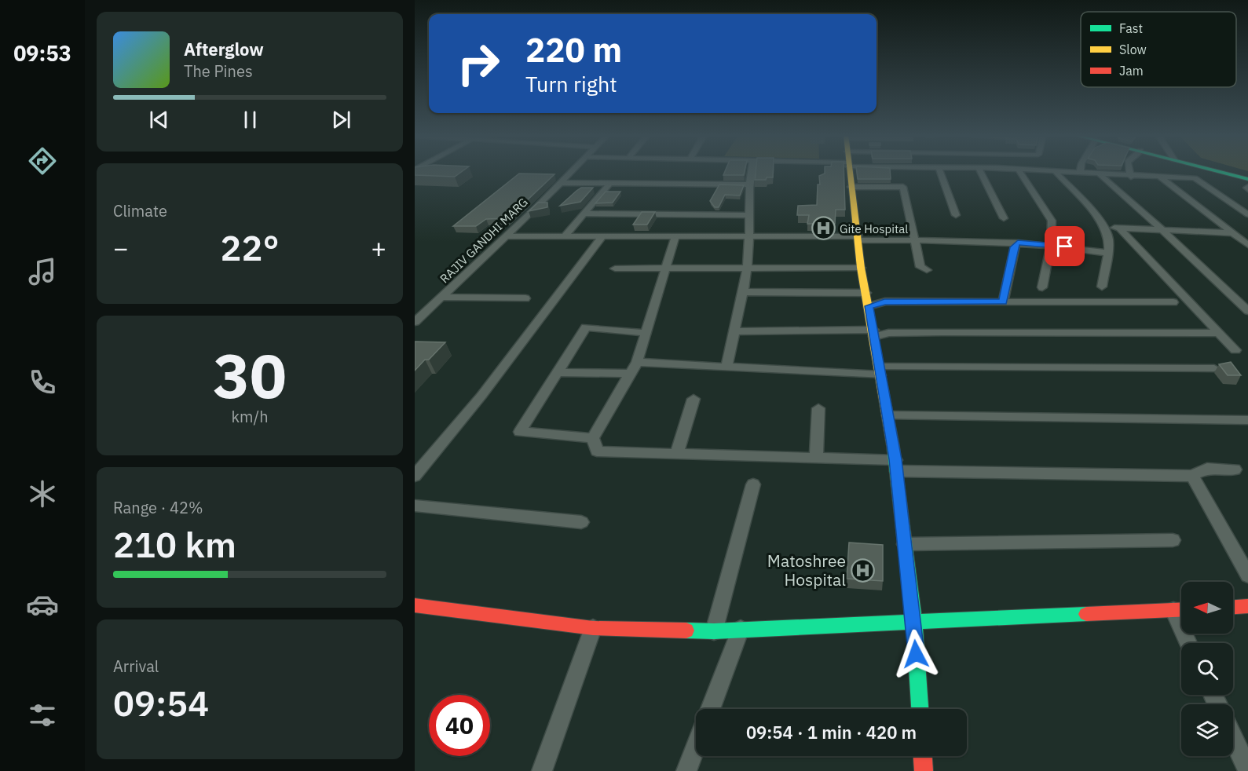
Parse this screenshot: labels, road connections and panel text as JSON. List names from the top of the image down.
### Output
{
  "streets": {
    "street": ["RAJIV GANDHI MARG"]
  },
  "places": {
    "hospital": ["Gite Hospital", "Matoshree Hospital"]
  },
  "legend": ["Fast", "Slow", "Jam"],
  "north": "left",
  "page": {
    "tabs": "09:53",
    "turn": ["220 m", "Turn right"],
    "song": ["Afterglow", "The Pines"],
    "tile": [
      "Climate",
      ["30", "km/h"],
      ["Range · 42%", "210 km"],
      ["Arrival", "09:54"]
    ],
    "heat": ["−", "22°", "+"],
    "limit": "40",
    "trip": "09:54 · 1 min · 420 m"
  }
}
